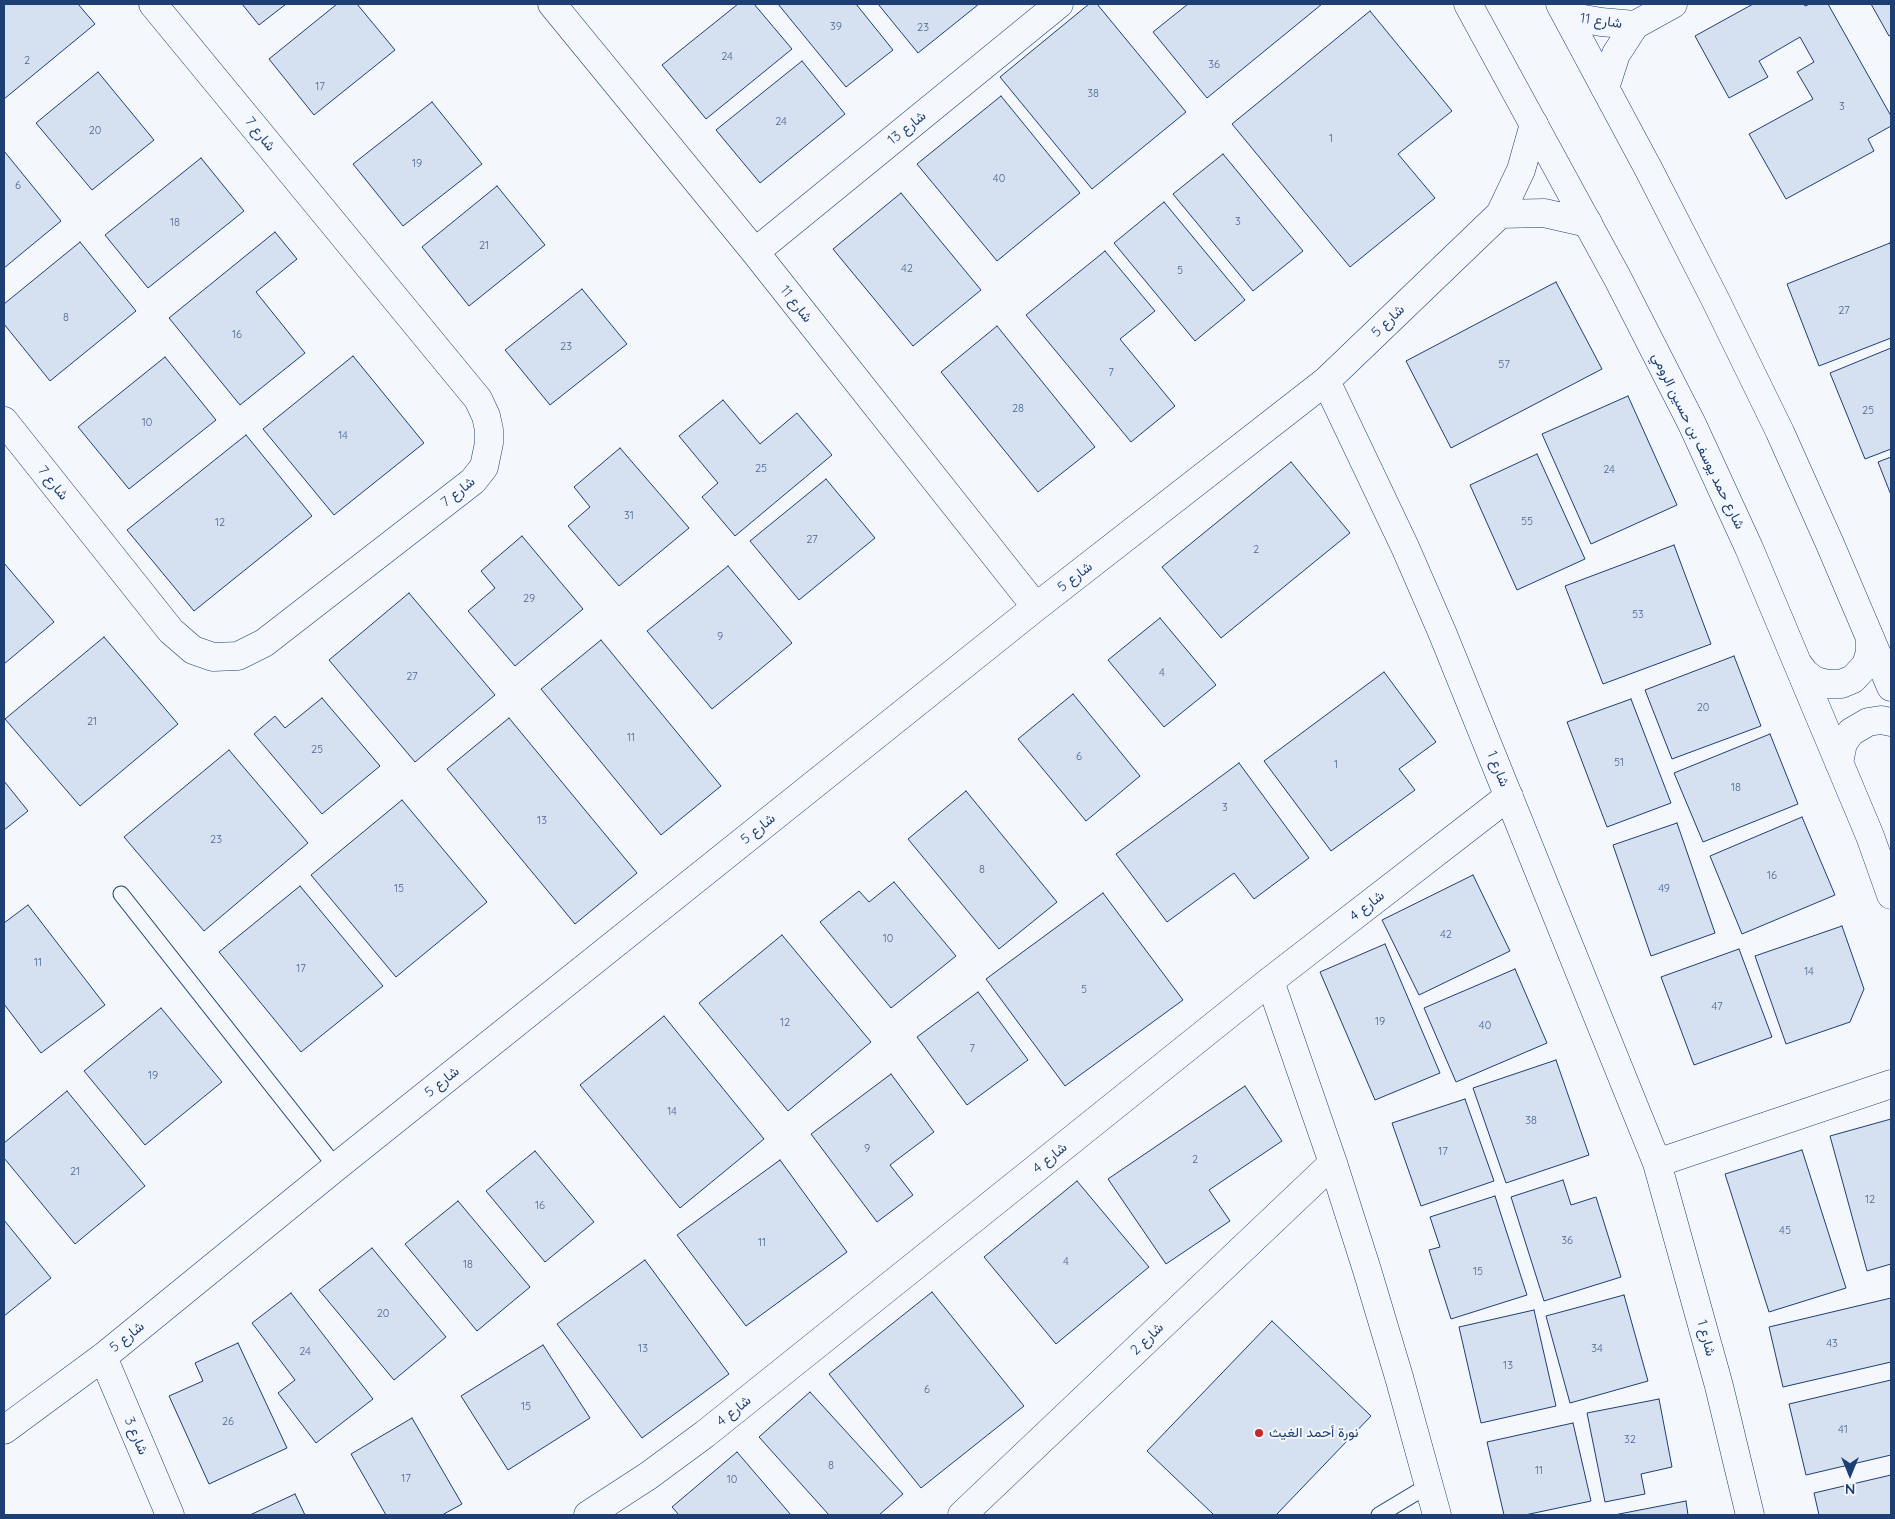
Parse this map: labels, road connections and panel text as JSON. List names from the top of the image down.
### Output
{
  "streets": {
    "street": [
      "شارع 11",
      "شارع 13",
      "شارع 7",
      "شارع 5",
      "شارع حمد يوسف بن حسين الرومي",
      "شارع 1",
      "شارع 4",
      "شارع 2",
      "شارع 3"
    ]
  },
  "crossings": [
    ["شارع 11", "شارع 13"],
    ["شارع 11", "شارع 5"],
    ["شارع 5", "شارع حمد يوسف بن حسين الرومي"],
    ["شارع 5", "شارع 1"],
    ["شارع 5", "شارع 3"],
    ["شارع 1", "شارع 4"]
  ],
  "places": ["نورة أحمد الغيث"],
  "house_numbers": [
    "39",
    "23",
    "24",
    "2",
    "36",
    "17",
    "38",
    "3",
    "24",
    "20",
    "1",
    "19",
    "40",
    "6",
    "3",
    "18",
    "21",
    "42",
    "5",
    "27",
    "8",
    "16",
    "23",
    "57",
    "7",
    "28",
    "25",
    "10",
    "14",
    "25",
    "24",
    "31",
    "55",
    "12",
    "27",
    "2",
    "29",
    "53",
    "9",
    "4",
    "27",
    "20",
    "21",
    "11",
    "25",
    "6",
    "51",
    "1",
    "18",
    "3",
    "13",
    "23",
    "8",
    "16",
    "15",
    "49",
    "42",
    "10",
    "11",
    "17",
    "14",
    "5",
    "47",
    "19",
    "12",
    "40",
    "7",
    "19",
    "14",
    "38",
    "9",
    "17",
    "2",
    "21",
    "12",
    "16",
    "45",
    "36",
    "11",
    "4",
    "18",
    "15",
    "20",
    "43",
    "13",
    "34",
    "24",
    "13",
    "6",
    "15",
    "26",
    "41",
    "32",
    "8",
    "11",
    "17",
    "10"
  ],
  "north": "bottom"
}
